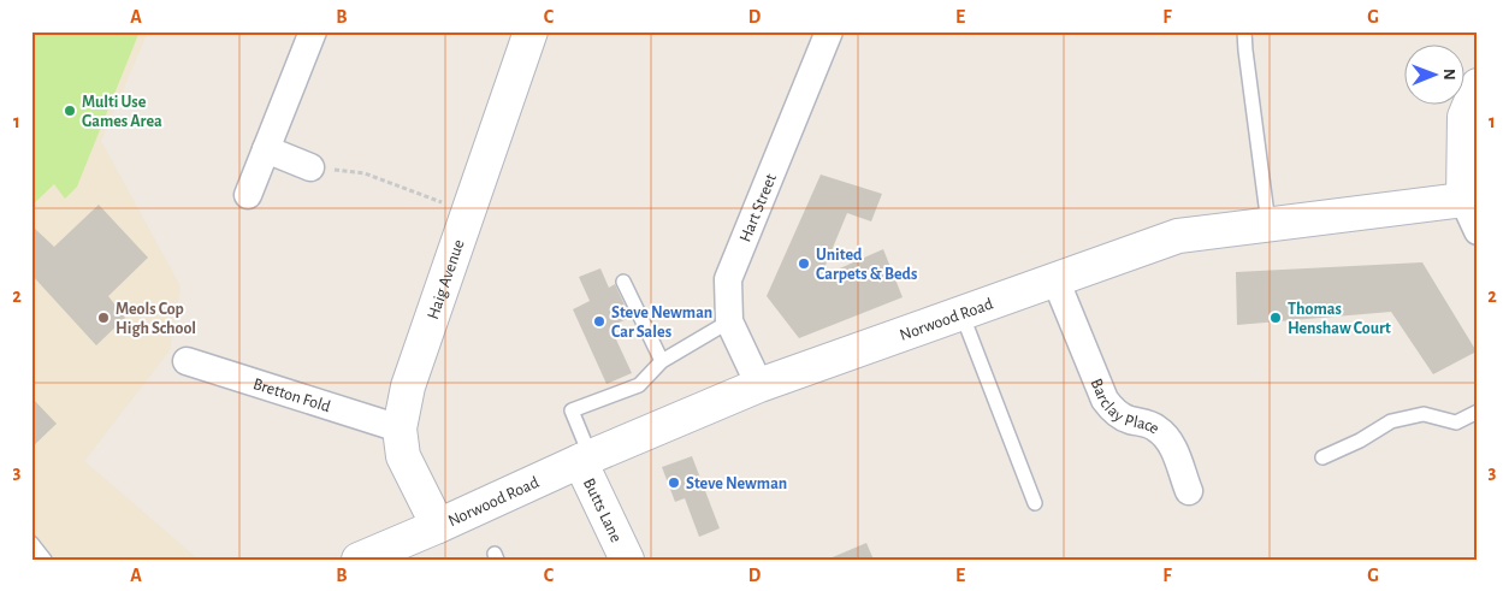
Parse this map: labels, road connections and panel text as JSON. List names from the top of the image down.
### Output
{
  "streets": {
    "main road": ["Haig Avenue", "Norwood Road", "Butts Lane"],
    "street": ["Hart Street", "Bretton Fold", "Barclay Place"]
  },
  "crossings": [
    ["Hart Street", "Norwood Road"],
    ["Haig Avenue", "Norwood Road"],
    ["Haig Avenue", "Bretton Fold"],
    ["Norwood Road", "Barclay Place"],
    ["Norwood Road", "Butts Lane"]
  ],
  "places": [
    "Multi Use Games Area",
    "United Carpets & Beds",
    "Meols Cop High School",
    "Thomas Henshaw Court",
    "Steve Newman Car Sales",
    "Steve Newman"
  ],
  "north": "right",
  "grid": {
    "columns": [
      "A",
      "B",
      "C",
      "D",
      "E",
      "F",
      "G"
    ],
    "rows": ["1", "2", "3"]
  }
}
